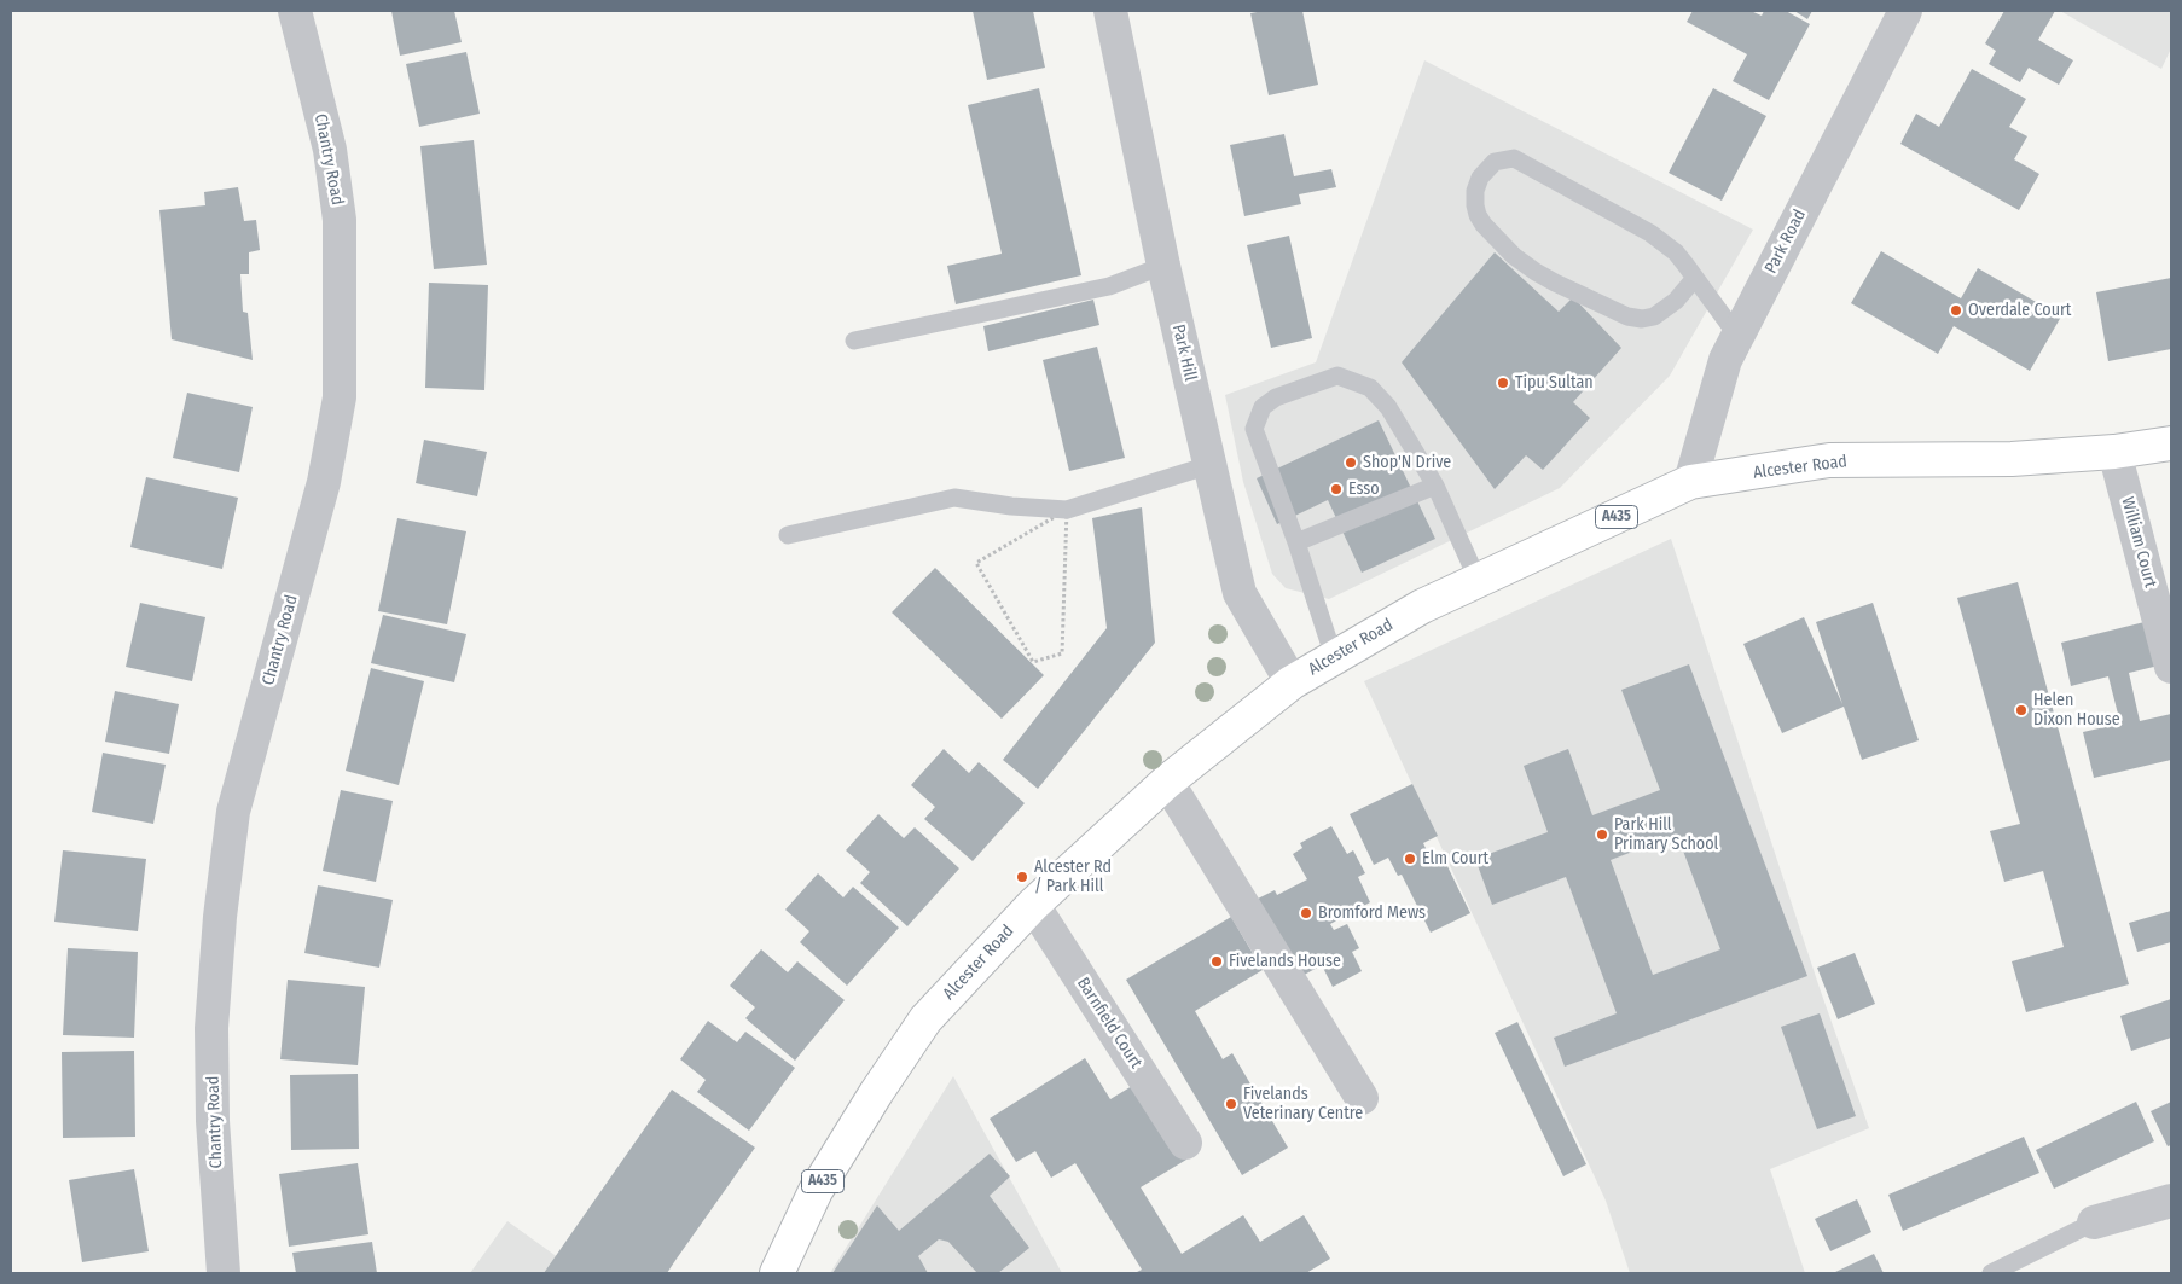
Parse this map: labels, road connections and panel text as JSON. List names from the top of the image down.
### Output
{
  "streets": {
    "highway": ["Alcester Road", "A435"],
    "street": [
      "Chantry Road",
      "Park Road",
      "Park Hill",
      "William Court",
      "Barnfield Court"
    ]
  },
  "crossings": [
    ["Park Road", "Alcester Road"],
    ["Park Hill", "Alcester Road"],
    ["Alcester Road", "William Court"],
    ["Alcester Road", "Barnfield Court"]
  ],
  "places": [
    "Overdale Court",
    "Tipu Sultan",
    "Shop'N Drive",
    "Esso",
    "Helen Dixon House",
    "Park Hill Primary School",
    "Elm Court",
    "Alcester Rd / Park Hill",
    "Bromford Mews",
    "Fivelands House",
    "Fivelands Veterinary Centre"
  ]
}
